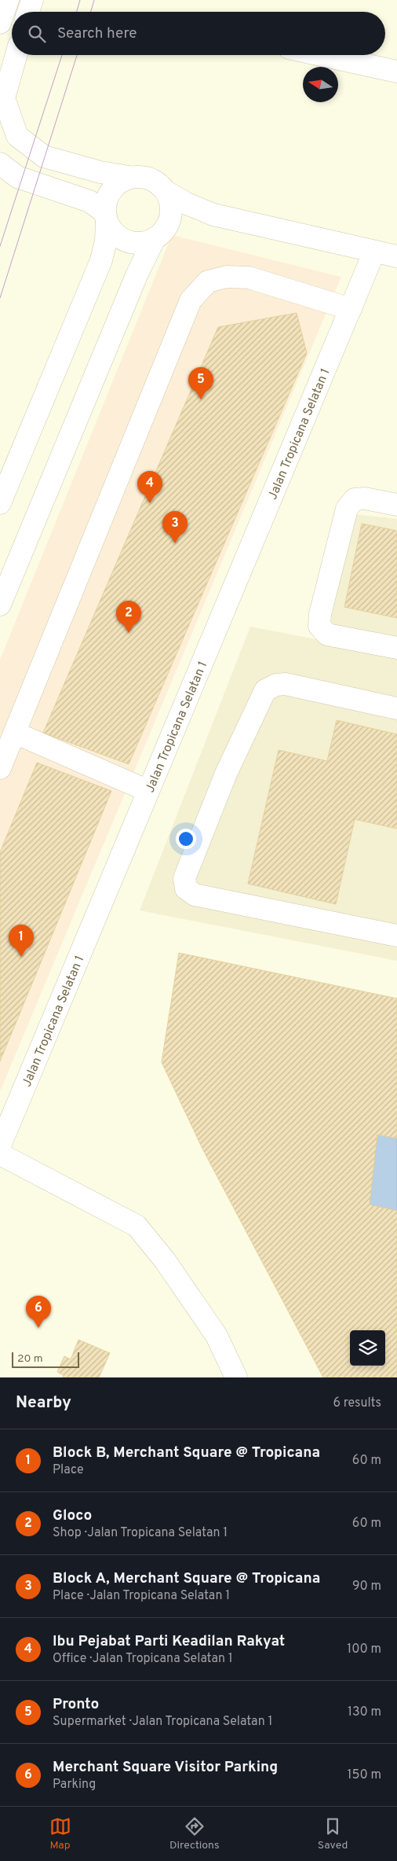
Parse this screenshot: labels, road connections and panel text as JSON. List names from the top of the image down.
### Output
{
  "streets": {
    "street": ["Jalan Tropicana Selatan 1"]
  },
  "scale_bar": "20 m",
  "north": "left",
  "page": {
    "search": "Search here",
    "pins": [
      "5",
      "4",
      "3",
      "2",
      "1",
      "6"
    ],
    "scale": "20 m",
    "heading": ["Nearby", "6 results"],
    "list": [
      {
        "mark": "1",
        "name": "Block B, Merchant Square @ Tropicana",
        "note": "Place",
        "value": "60 m"
      },
      {
        "mark": "2",
        "name": "Gloco",
        "note": "Shop · Jalan Tropicana Selatan 1",
        "value": "60 m"
      },
      {
        "mark": "3",
        "name": "Block A, Merchant Square @ Tropicana",
        "note": "Place · Jalan Tropicana Selatan 1",
        "value": "90 m"
      },
      {
        "mark": "4",
        "name": "Ibu Pejabat Parti Keadilan Rakyat",
        "note": "Office · Jalan Tropicana Selatan 1",
        "value": "100 m"
      },
      {
        "mark": "5",
        "name": "Pronto",
        "note": "Supermarket · Jalan Tropicana Selatan 1",
        "value": "130 m"
      },
      {
        "mark": "6",
        "name": "Merchant Square Visitor Parking",
        "note": "Parking",
        "value": "150 m"
      }
    ],
    "nav": ["Map", "Directions", "Saved"]
  }
}
